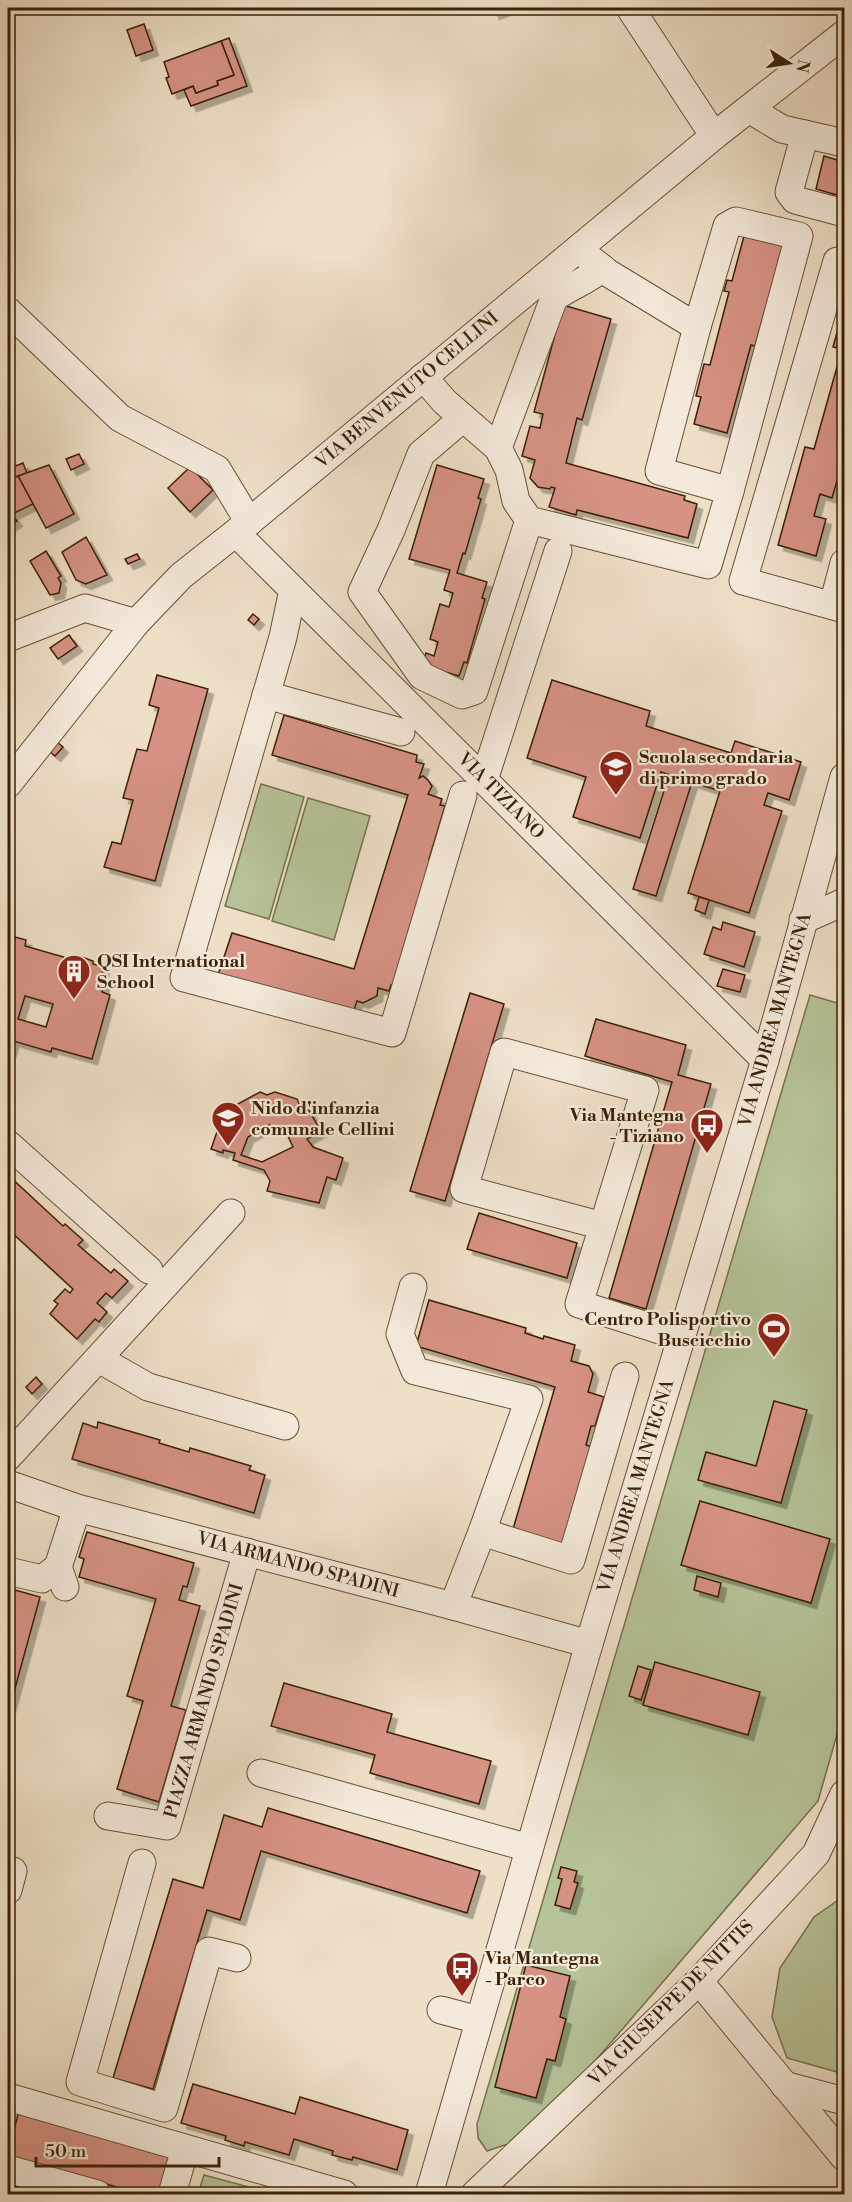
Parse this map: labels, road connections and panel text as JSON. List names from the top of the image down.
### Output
{
  "streets": {
    "street": [
      "VIA BENVENUTO CELLINI",
      "VIA TIZIANO",
      "VIA ANDREA MANTEGNA",
      "VIA ARMANDO SPADINI",
      "PIAZZA ARMANDO SPADINI",
      "VIA GIUSEPPE DE NITTIS"
    ]
  },
  "crossings": [
    ["VIA BENVENUTO CELLINI", "VIA TIZIANO"],
    ["VIA TIZIANO", "VIA ANDREA MANTEGNA"],
    ["VIA ANDREA MANTEGNA", "VIA ARMANDO SPADINI"],
    ["VIA ARMANDO SPADINI", "PIAZZA ARMANDO SPADINI"]
  ],
  "places": {
    "school or university": ["Scuola secondaria di primo grado", "Nido d'infanzia comunale Cellini"],
    "building": ["QSI International School"],
    "bus stop": ["Via Mantegna - Tiziano", "Via Mantegna - Parco"],
    "sports": ["Centro Polisportivo Buscicchio"]
  },
  "scale_bar": "50 m",
  "north": "right"
}
